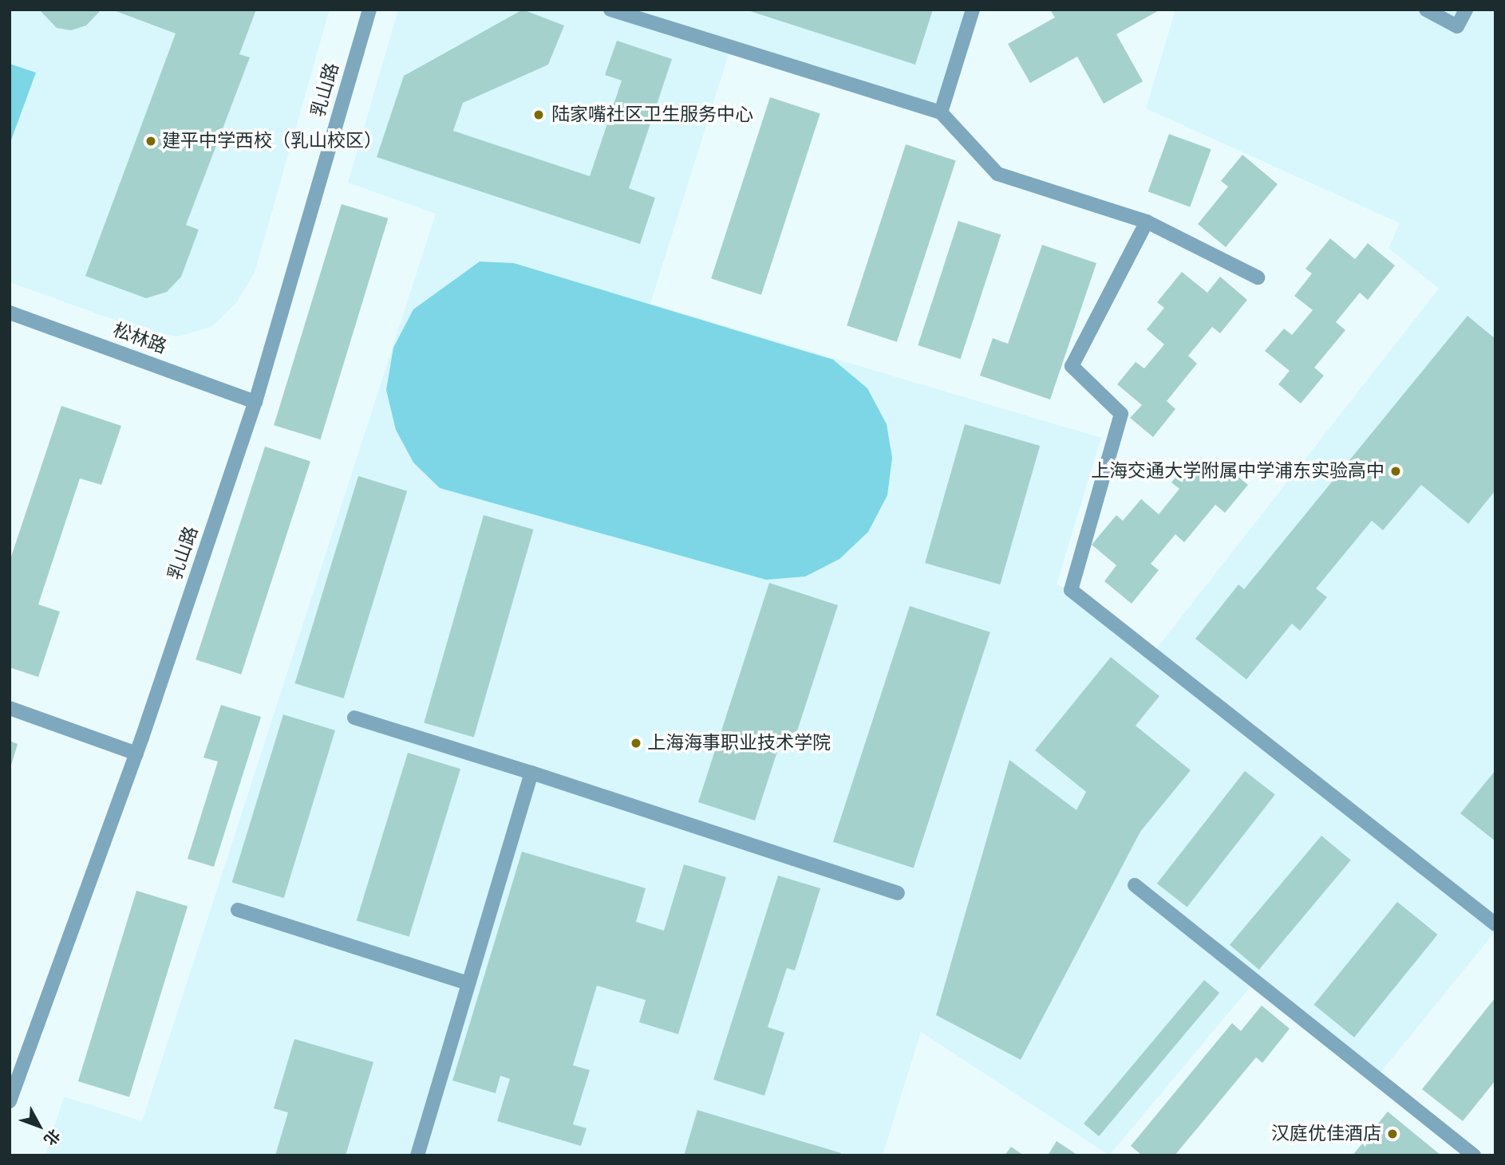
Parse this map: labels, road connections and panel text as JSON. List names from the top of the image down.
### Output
{
  "streets": {
    "street": ["乳山路", "松林路"]
  },
  "crossings": [
    ["乳山路", "松林路"]
  ],
  "places": [
    "陆家嘴社区卫生服务中心",
    "建平中学西校（乳山校区）",
    "上海交通大学附属中学浦东实验高中",
    "上海海事职业技术学院",
    "汉庭优佳酒店"
  ],
  "north": "bottom right"
}
